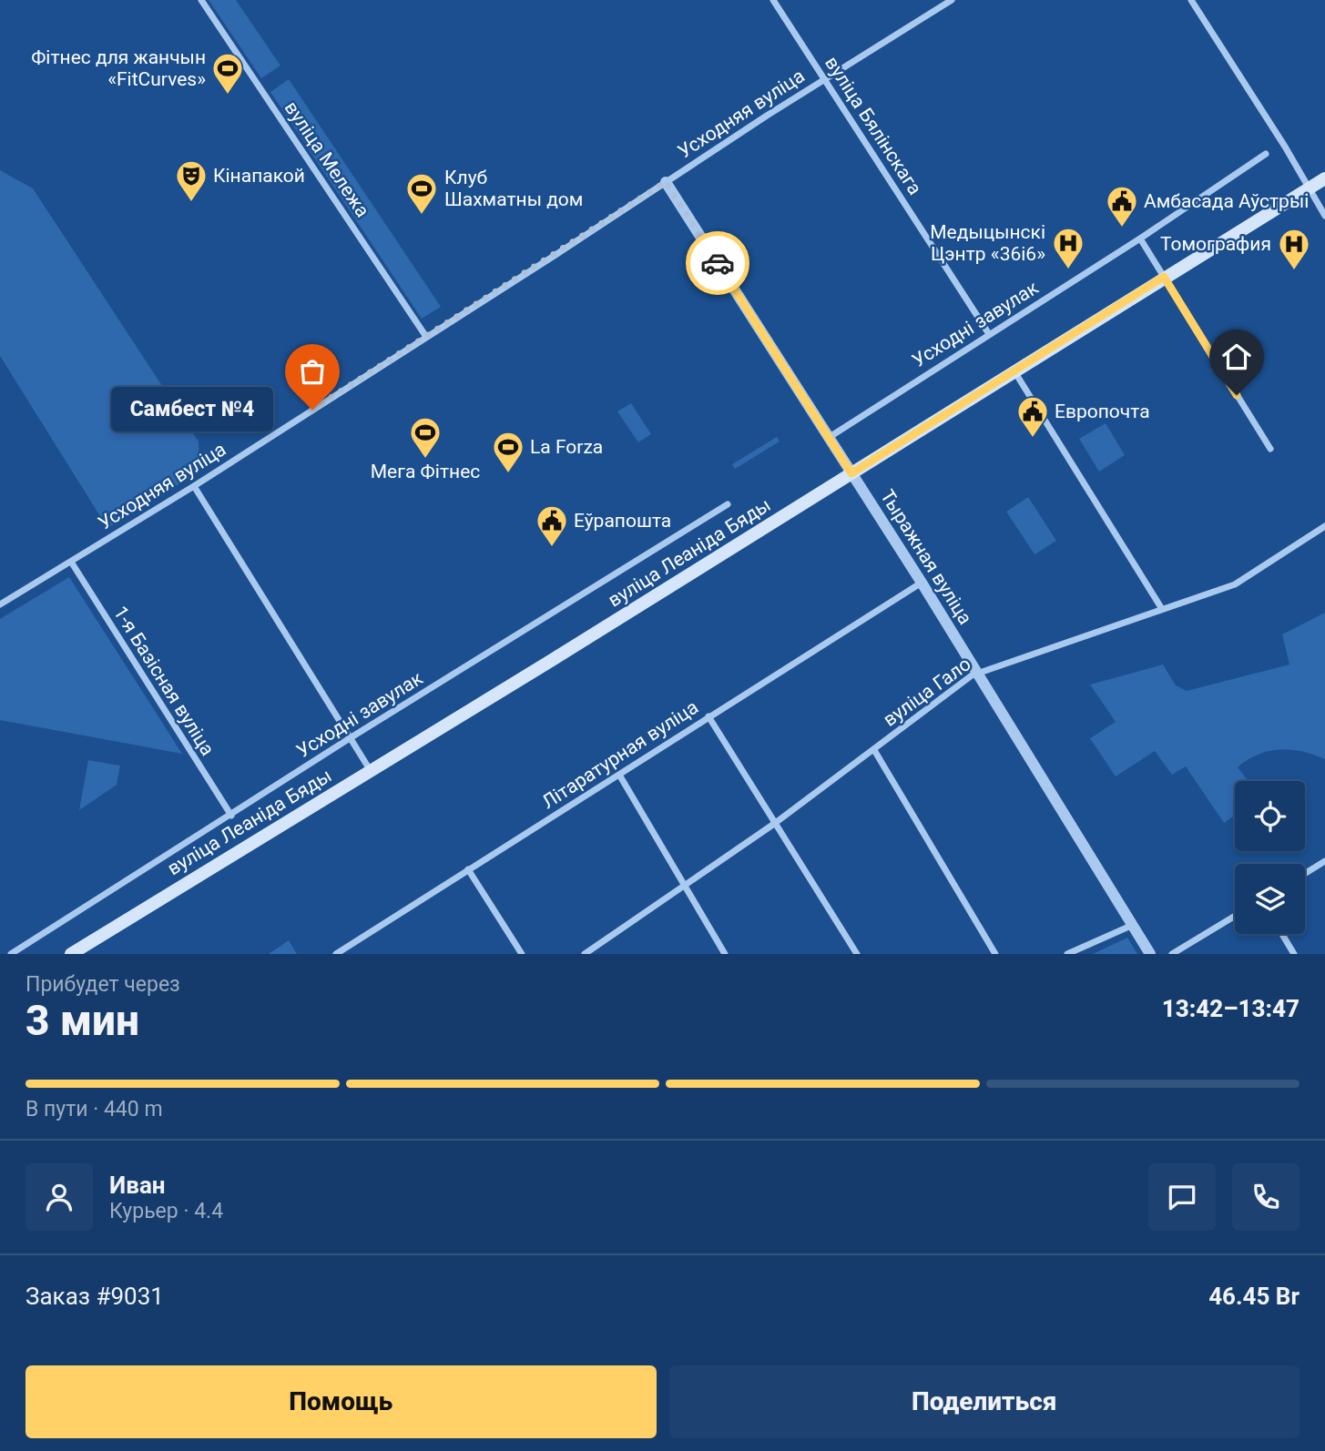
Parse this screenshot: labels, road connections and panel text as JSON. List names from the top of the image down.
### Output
{
  "streets": {
    "main road": ["вуліца Леаніда Бяды"],
    "street": [
      "Усходняя вуліца",
      "вуліца Бялінскага",
      "вуліца Мележа",
      "Усходні завулак",
      "Тыражная вуліца",
      "1-я Базісная вуліца",
      "вуліца Гало",
      "Літаратурная вуліца"
    ]
  },
  "crossings": [
    ["Усходняя вуліца", "вуліца Бялінскага"],
    ["Усходняя вуліца", "вуліца Мележа"],
    ["Усходняя вуліца", "Тыражная вуліца"],
    ["Усходняя вуліца", "1-я Базісная вуліца"],
    ["вуліца Бялінскага", "Усходні завулак"],
    ["Усходні завулак", "Тыражная вуліца"],
    ["Усходні завулак", "1-я Базісная вуліца"],
    ["вуліца Леаніда Бяды", "Тыражная вуліца"],
    ["Тыражная вуліца", "вуліца Гало"],
    ["Тыражная вуліца", "Літаратурная вуліца"]
  ],
  "places": {
    "sports": [
      "Фітнес для жанчын «FitCurves»",
      "Клуб Шахматны дом",
      "Мега Фітнес",
      "La Forza"
    ],
    "theatre": ["Кінапакой"],
    "public building": ["Амбасада Аўстрыі", "Европочта", "Еўрапошта"],
    "hospital": ["Медыцынскі Цэнтр «36і6»", "Томография"],
    "other": ["Самбест №4"]
  },
  "page": {
    "bubble": "Самбест №4",
    "heading": ["3 мин", "Прибудет через", "13:42–13:47"],
    "panel": [
      "Иван",
      "Курьер · 4.4",
      "Заказ #9031",
      "46.45 Br"
    ],
    "bar": "В пути · 440 m",
    "buttons": ["Помощь", "Поделиться"]
  }
}
